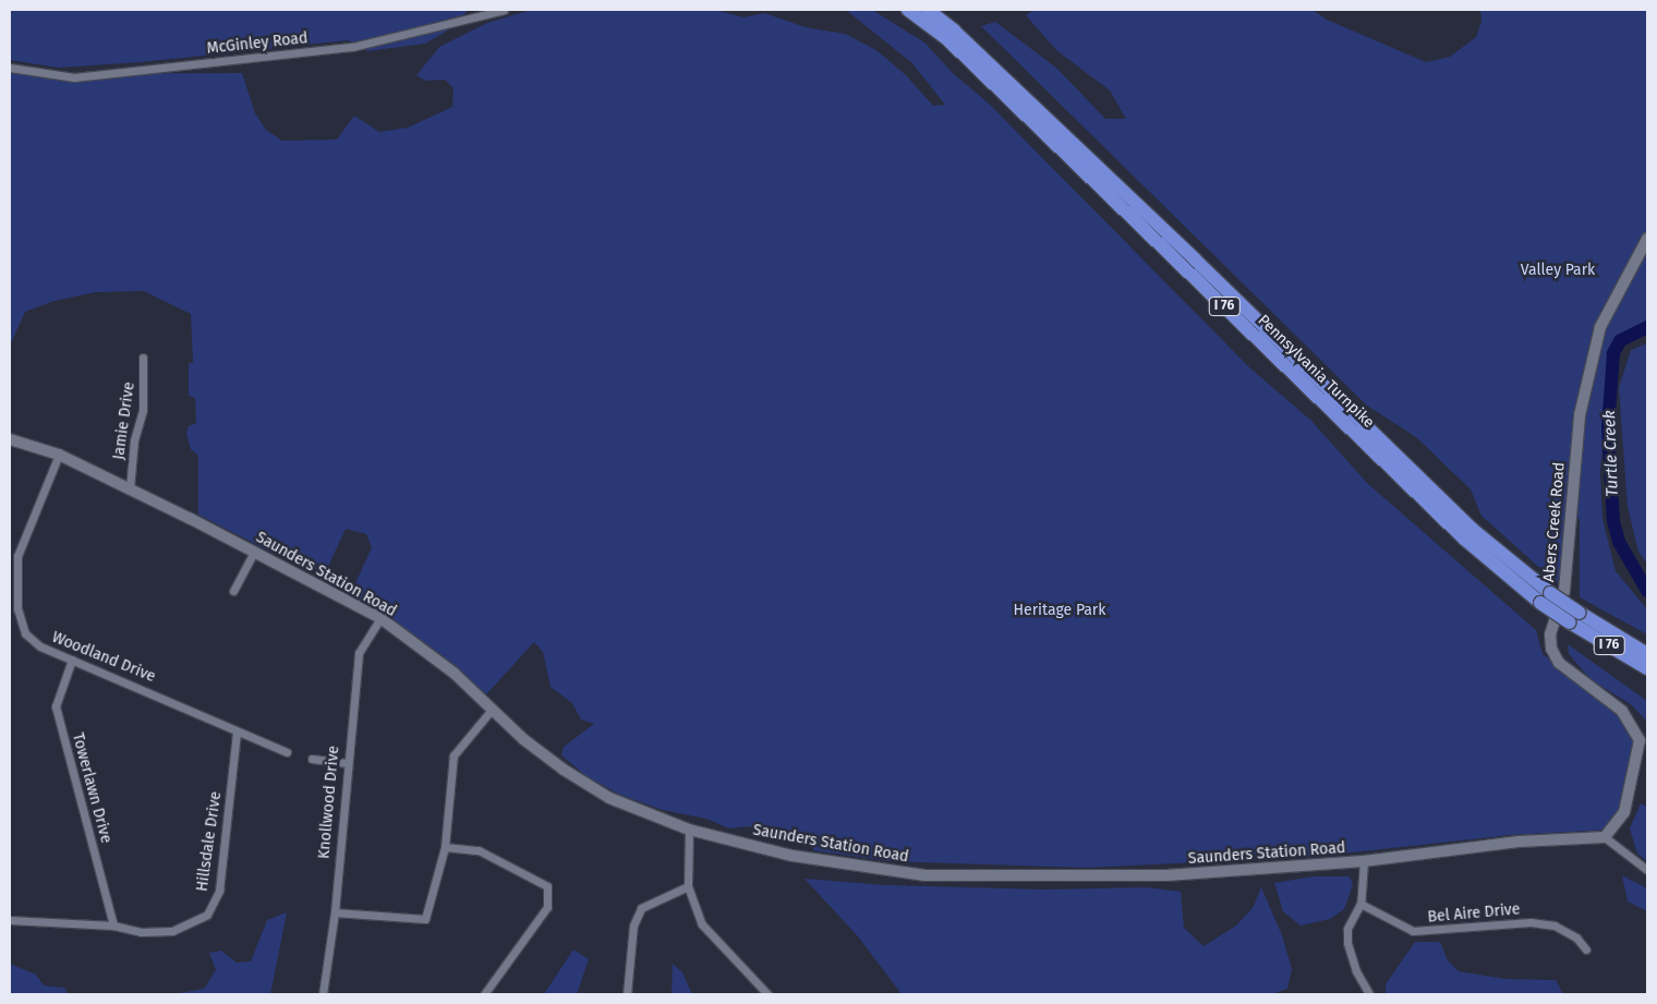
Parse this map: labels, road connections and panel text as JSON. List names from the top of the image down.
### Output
{
  "streets": {
    "highway": ["I 76", "Pennsylvania Turnpike"],
    "street": [
      "McGinley Road",
      "Jamie Drive",
      "Abers Creek Road",
      "Saunders Station Road",
      "Woodland Drive",
      "Towerlawn Drive",
      "Knollwood Drive",
      "Hillsdale Drive",
      "Bel Aire Drive"
    ]
  },
  "crossings": [
    ["Jamie Drive", "Saunders Station Road"],
    ["Abers Creek Road", "Saunders Station Road"],
    ["Saunders Station Road", "Woodland Drive"],
    ["Saunders Station Road", "Knollwood Drive"],
    ["Woodland Drive", "Towerlawn Drive"],
    ["Woodland Drive", "Hillsdale Drive"],
    ["Towerlawn Drive", "Hillsdale Drive"]
  ],
  "water": ["Turtle Creek"],
  "parks": ["Valley Park", "Heritage Park"]
}
